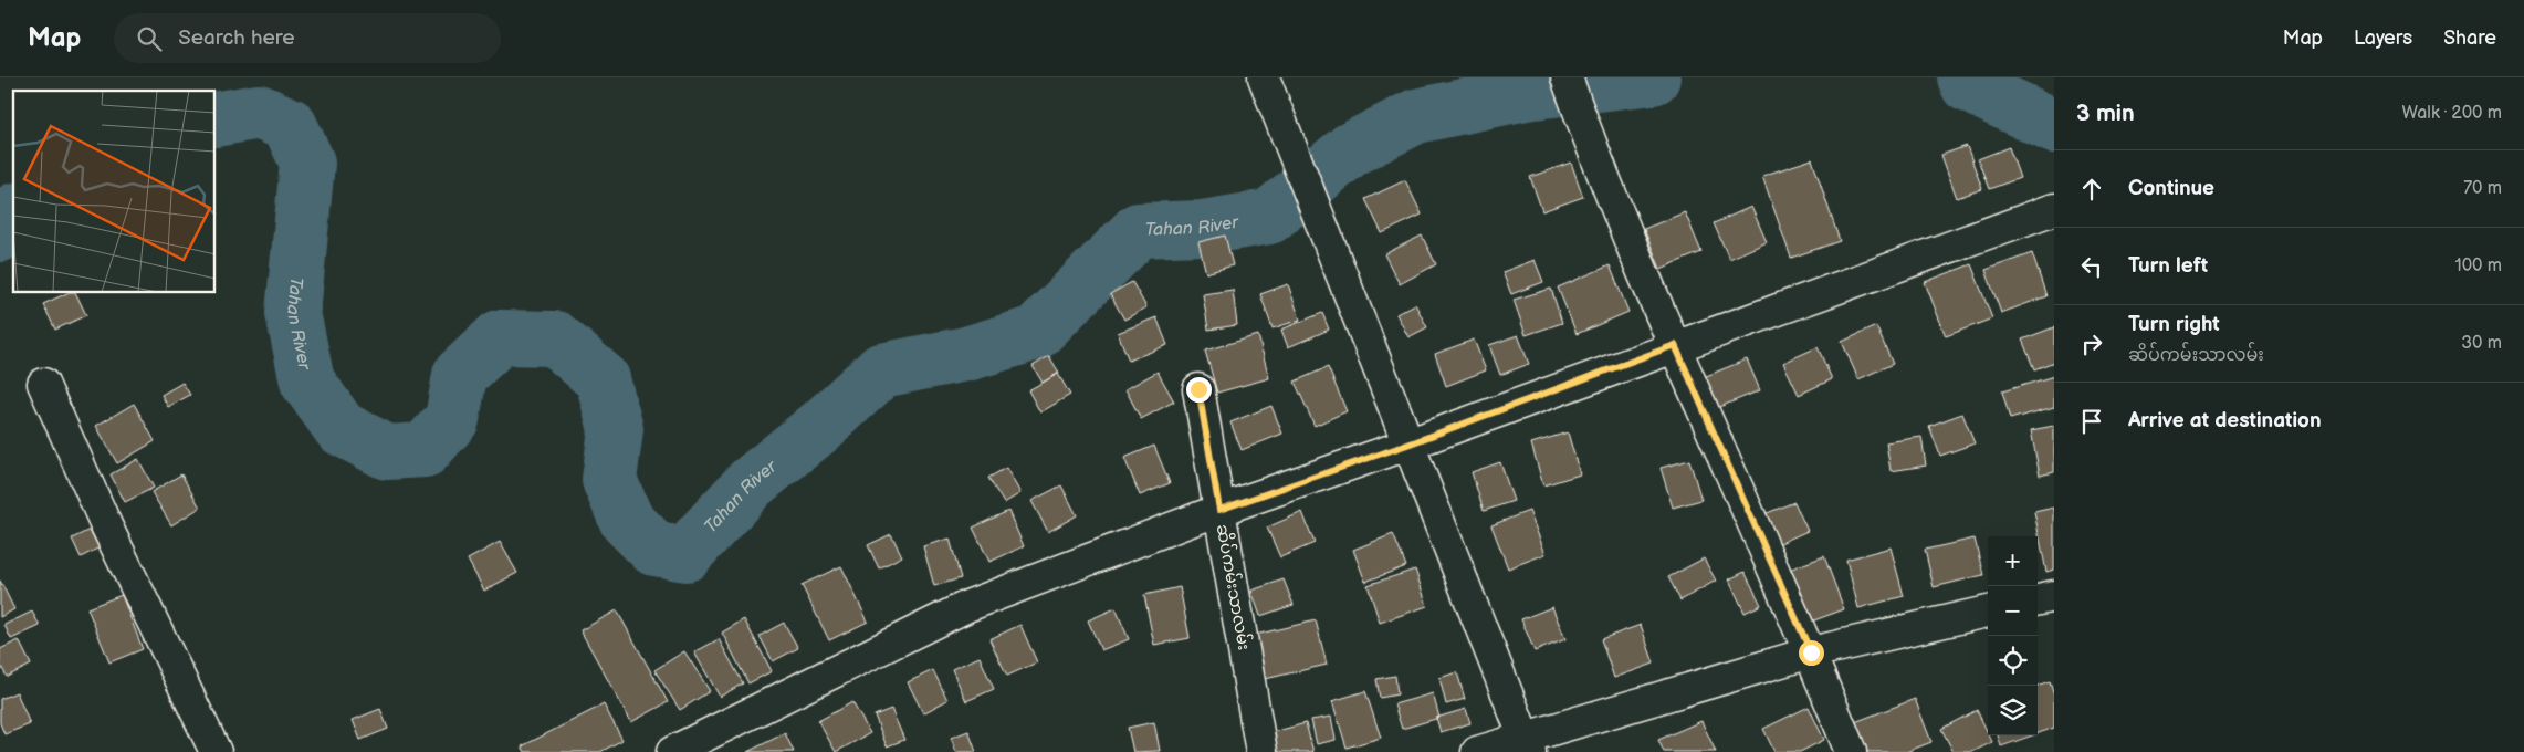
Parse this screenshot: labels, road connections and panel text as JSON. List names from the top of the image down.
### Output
{
  "streets": {
    "street": ["ဆိပ်ကမ်းသာလမ်း"]
  },
  "water": ["Tahan River"],
  "page": {
    "header": "Map",
    "search": "Search here",
    "nav": ["Map", "Layers", "Share"],
    "heading": ["3 min", "Walk · 200 m"],
    "list": [
      ["Continue", "70 m"],
      ["Turn left", "100 m"],
      ["Turn right", "ဆိပ်ကမ်းသာလမ်း", "30 m"],
      "Arrive at destination"
    ],
    "map_buttons": ["+", "−"]
  }
}
